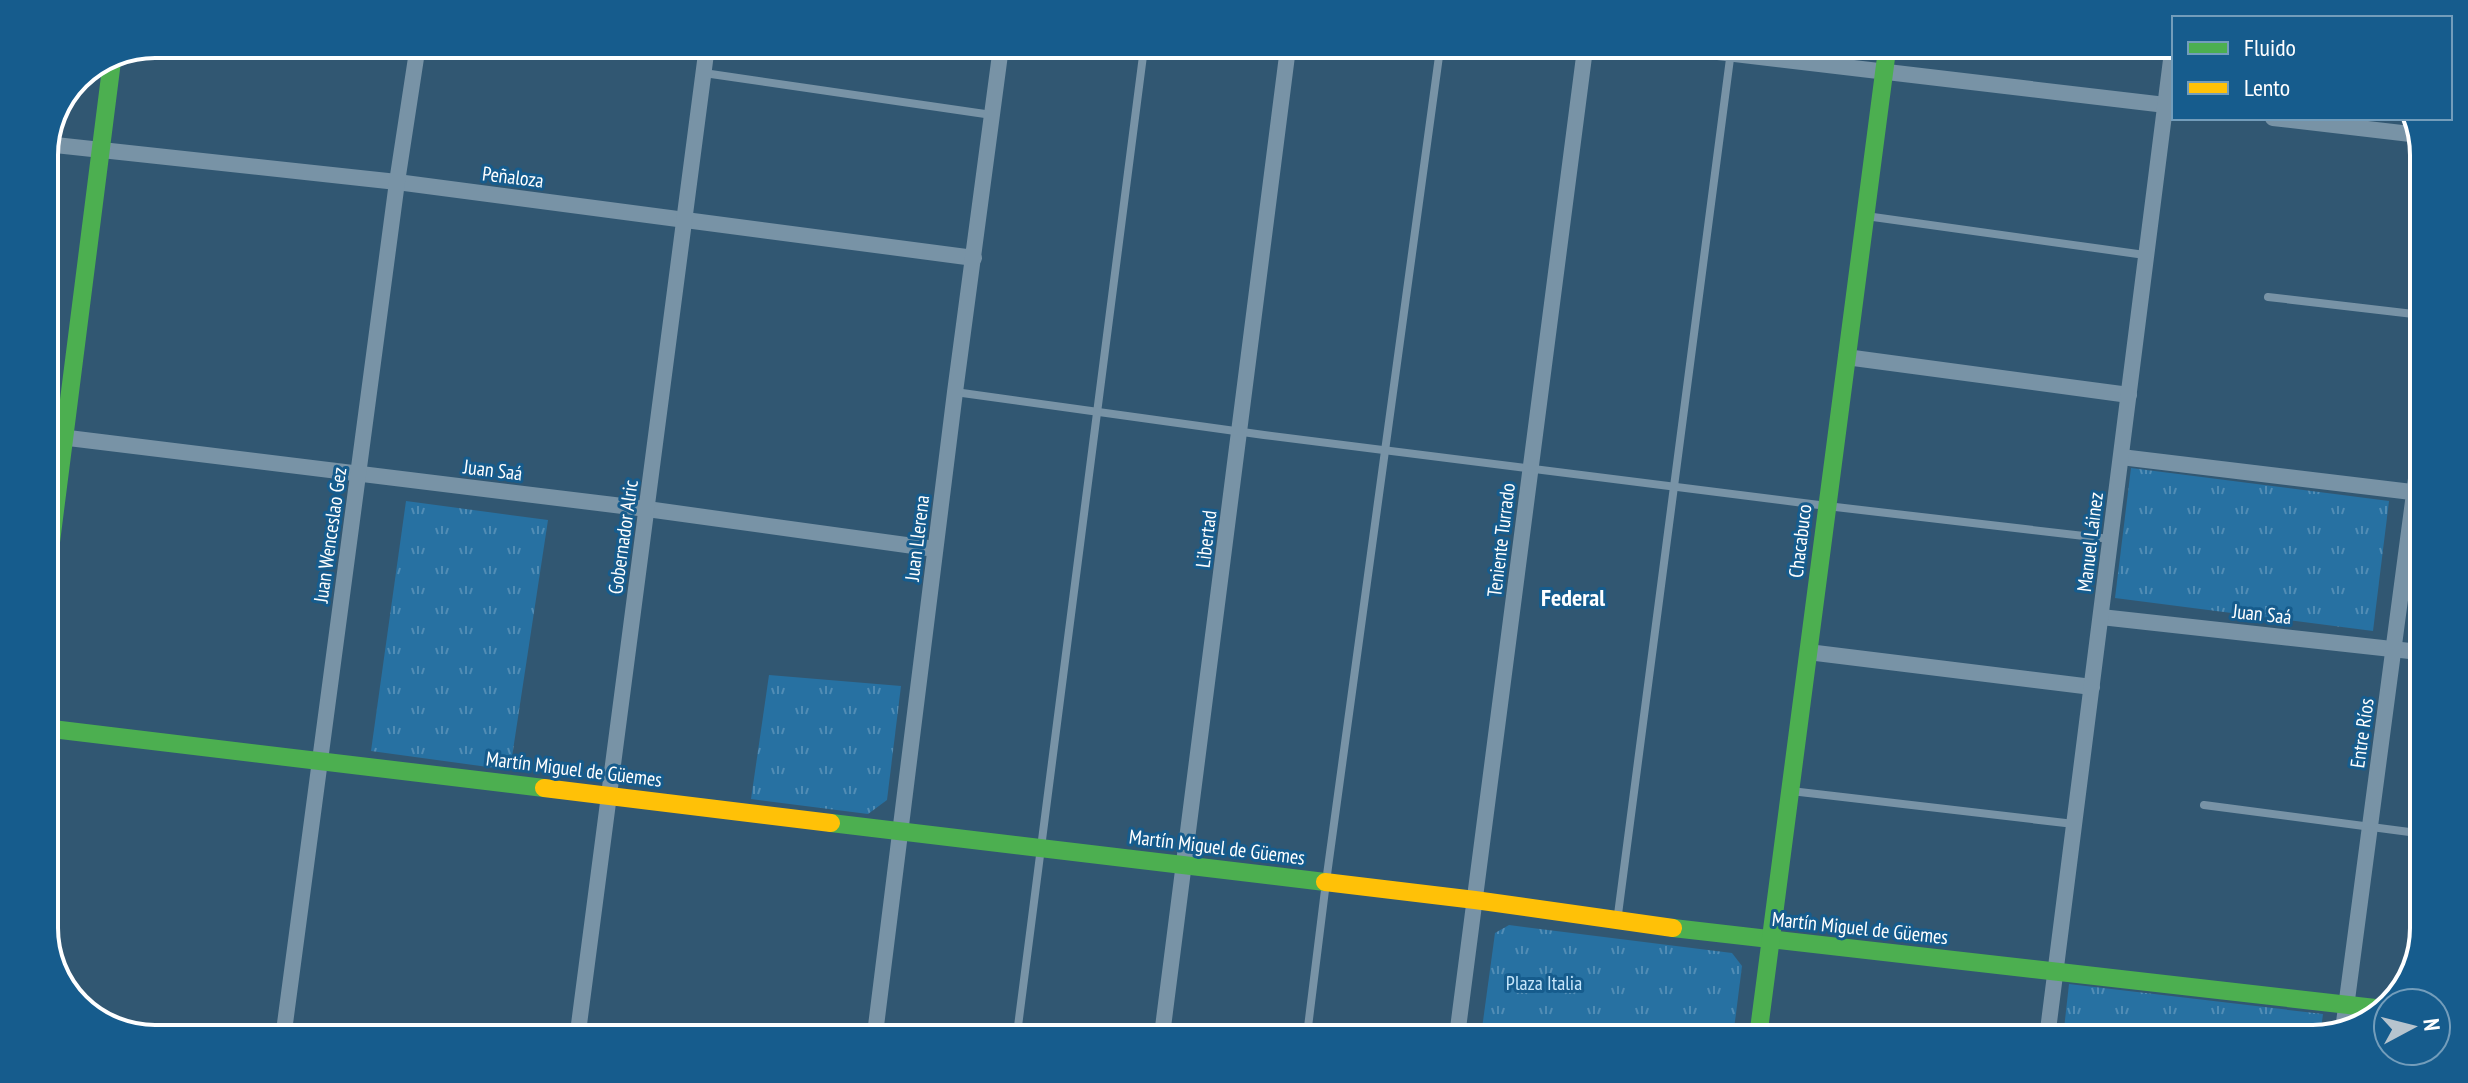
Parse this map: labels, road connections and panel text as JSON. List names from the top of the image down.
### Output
{
  "streets": {
    "street": [
      "Peñaloza",
      "Juan Saá",
      "Juan Wenceslao Gez",
      "Gobernador Alric",
      "Juan Llerena",
      "Libertad",
      "Teniente Turrado",
      "Chacabuco",
      "Manuel Láinez",
      "Entre Ríos",
      "Martín Miguel de Güemes"
    ]
  },
  "crossings": [
    ["Peñaloza", "Juan Wenceslao Gez"],
    ["Peñaloza", "Gobernador Alric"],
    ["Peñaloza", "Juan Llerena"],
    ["Juan Saá", "Juan Wenceslao Gez"],
    ["Juan Saá", "Gobernador Alric"],
    ["Juan Saá", "Juan Llerena"],
    ["Juan Saá", "Manuel Láinez"],
    ["Juan Saá", "Entre Ríos"],
    ["Juan Wenceslao Gez", "Martín Miguel de Güemes"],
    ["Gobernador Alric", "Martín Miguel de Güemes"],
    ["Juan Llerena", "Martín Miguel de Güemes"],
    ["Libertad", "Martín Miguel de Güemes"],
    ["Teniente Turrado", "Martín Miguel de Güemes"],
    ["Chacabuco", "Martín Miguel de Güemes"],
    ["Manuel Láinez", "Martín Miguel de Güemes"],
    ["Entre Ríos", "Martín Miguel de Güemes"]
  ],
  "districts": ["Federal"],
  "parks": ["Plaza Italia"],
  "legend": ["Fluido", "Lento"],
  "north": "right"
}
